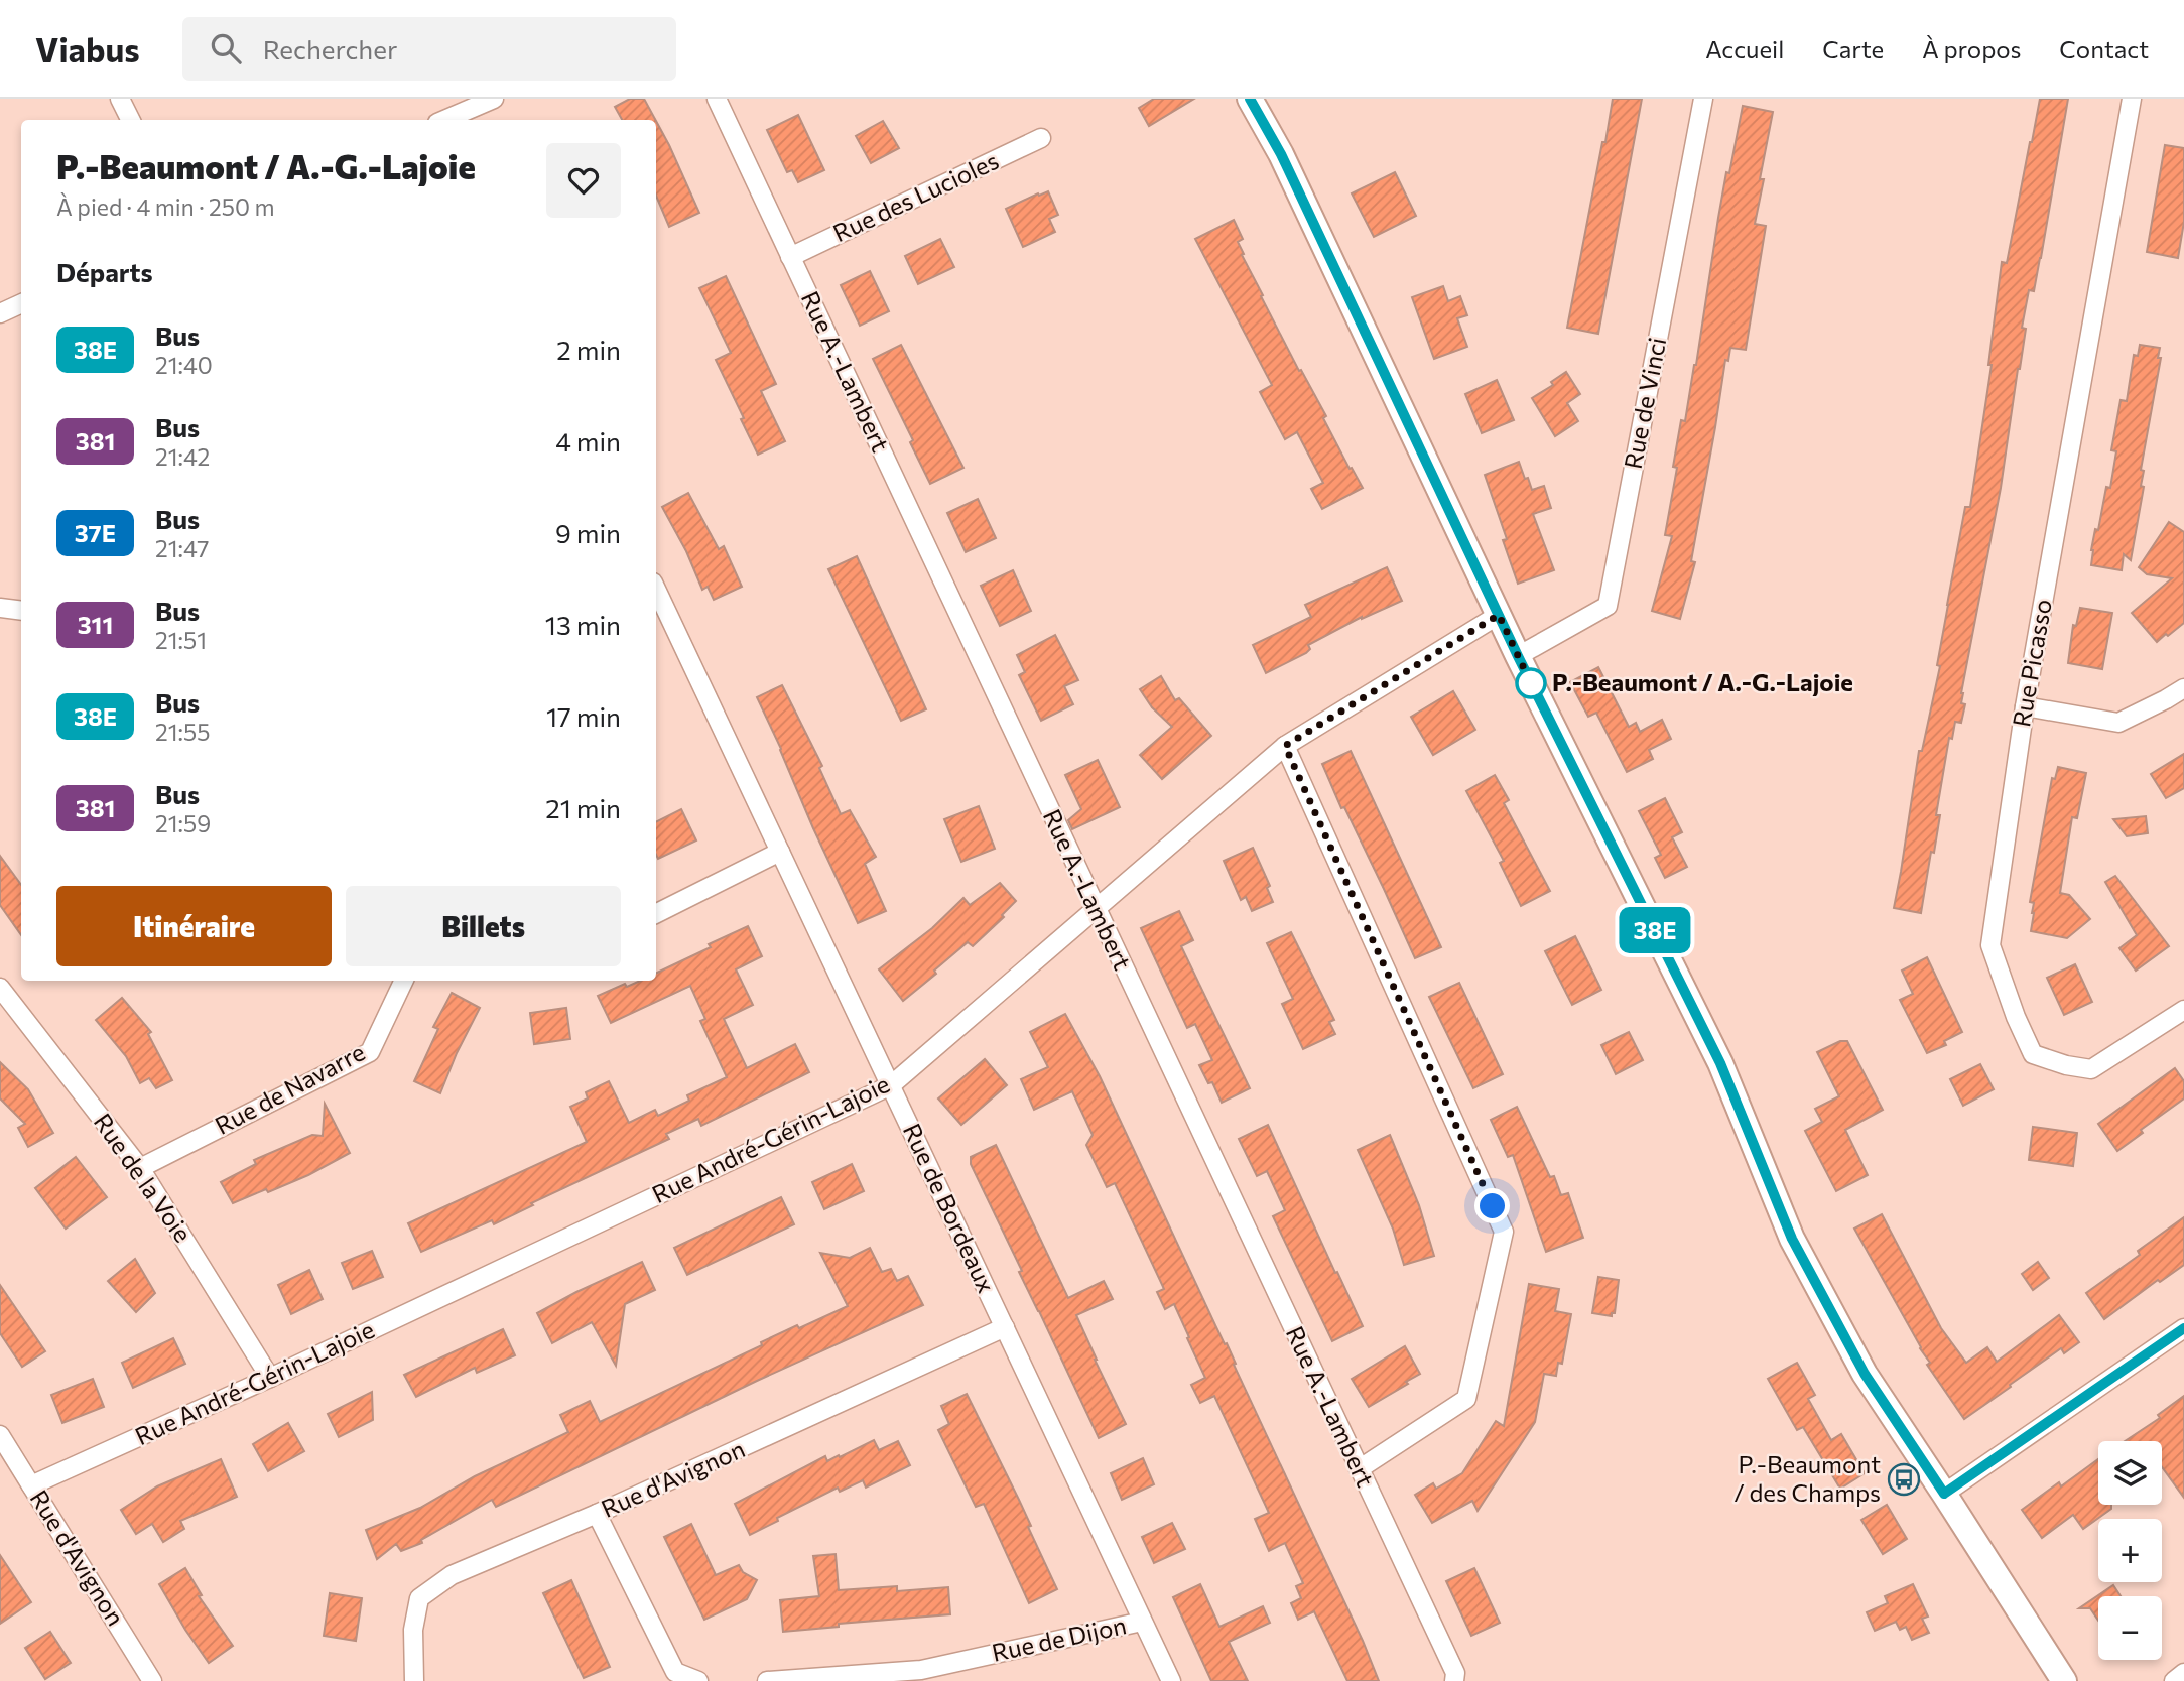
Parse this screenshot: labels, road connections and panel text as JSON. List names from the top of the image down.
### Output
{
  "streets": {
    "street": [
      "Rue des Lucioles",
      "Rue A.-Lambert",
      "Rue de Vinci",
      "Rue Picasso",
      "Rue de Navarre",
      "Rue André-Gérin-Lajoie",
      "Rue de la Voie",
      "Rue de Bordeaux",
      "Rue d'Avignon",
      "Rue de Dijon"
    ]
  },
  "crossings": [
    ["Rue des Lucioles", "Rue A.-Lambert"],
    ["Rue A.-Lambert", "Rue André-Gérin-Lajoie"],
    ["Rue de Navarre", "Rue de la Voie"],
    ["Rue André-Gérin-Lajoie", "Rue de la Voie"],
    ["Rue André-Gérin-Lajoie", "Rue de Bordeaux"],
    ["Rue André-Gérin-Lajoie", "Rue d'Avignon"],
    ["Rue de Bordeaux", "Rue d'Avignon"],
    ["Rue de Bordeaux", "Rue de Dijon"]
  ],
  "places": {
    "other": ["P.-Beaumont / A.-G.-Lajoie"],
    "bus stop": ["P.-Beaumont / des Champs"]
  },
  "lines": ["bus line 38E"],
  "page": {
    "header": "Viabus",
    "search": "Rechercher",
    "nav": [
      "Accueil",
      "Carte",
      "À propos",
      "Contact"
    ],
    "on_map": "38E",
    "heading": [
      ["P.-Beaumont / A.-G.-Lajoie", "À pied · 4 min · 250 m"],
      "Départs"
    ],
    "list": [
      {
        "mark": "38E",
        "name": "Bus",
        "note": "21:40",
        "value": "2 min"
      },
      {
        "mark": "381",
        "name": "Bus",
        "note": "21:42",
        "value": "4 min"
      },
      {
        "mark": "37E",
        "name": "Bus",
        "note": "21:47",
        "value": "9 min"
      },
      {
        "mark": "311",
        "name": "Bus",
        "note": "21:51",
        "value": "13 min"
      },
      {
        "mark": "38E",
        "name": "Bus",
        "note": "21:55",
        "value": "17 min"
      },
      {
        "mark": "381",
        "name": "Bus",
        "note": "21:59",
        "value": "21 min"
      }
    ],
    "buttons": ["Itinéraire", "Billets"],
    "map_buttons": ["+", "−"]
  }
}
